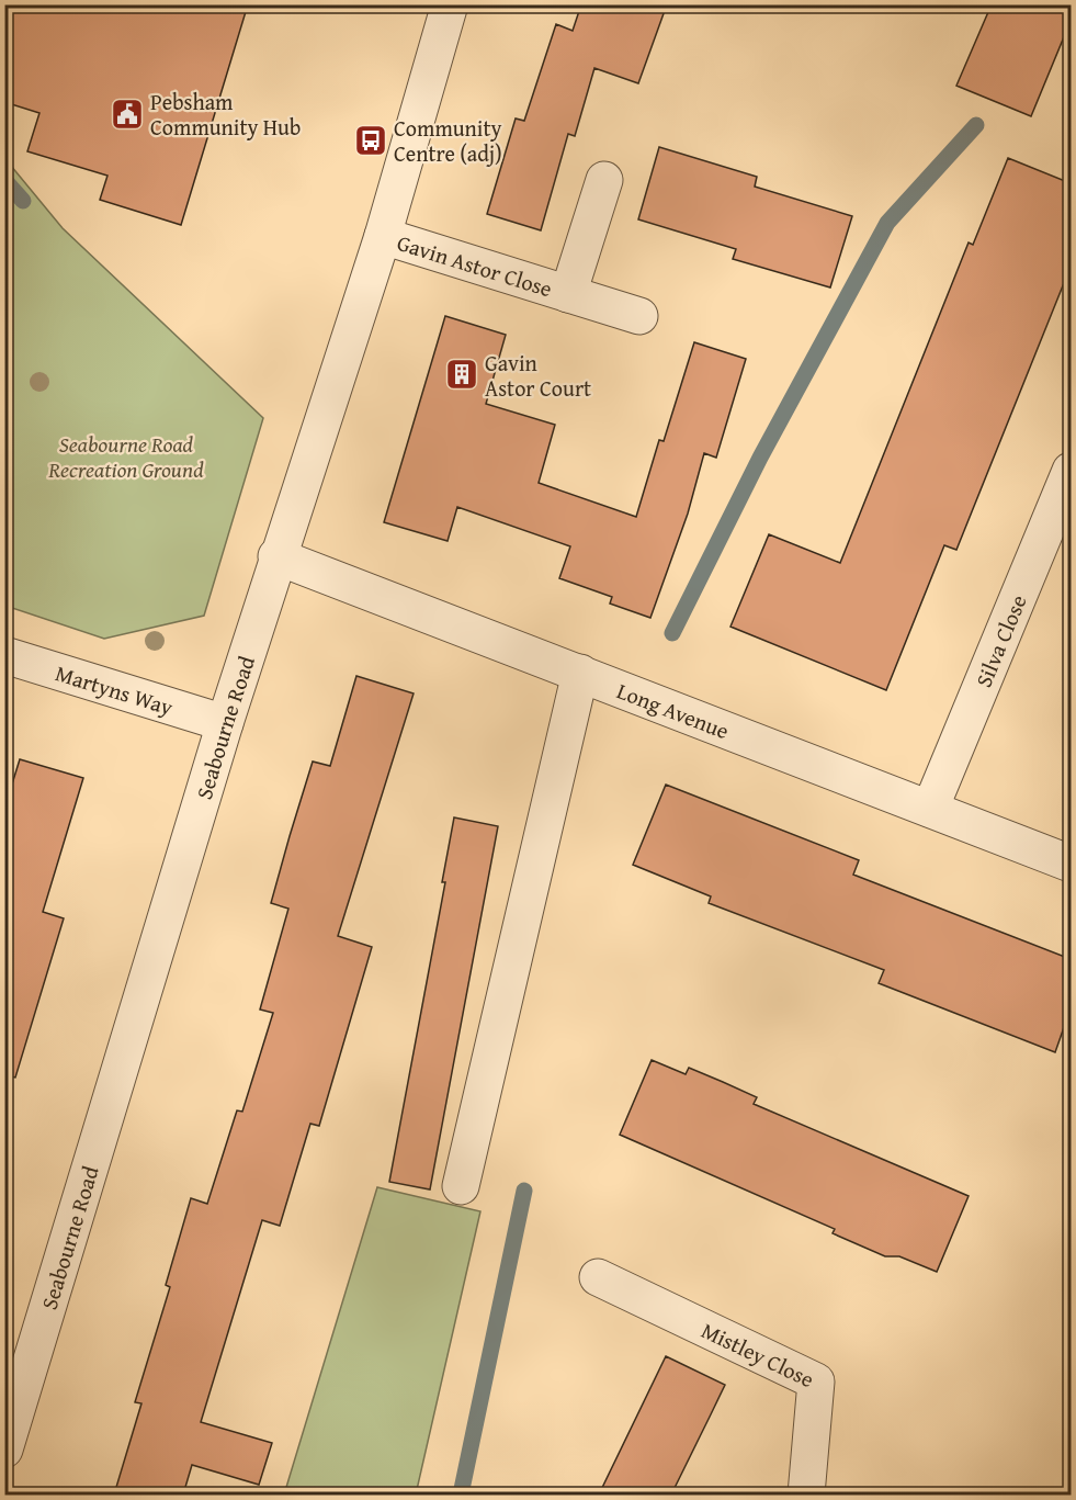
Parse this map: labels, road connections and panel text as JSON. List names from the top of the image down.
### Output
{
  "streets": {
    "street": [
      "Gavin Astor Close",
      "Silva Close",
      "Martyns Way",
      "Long Avenue",
      "Seabourne Road",
      "Mistley Close"
    ]
  },
  "crossings": [
    ["Gavin Astor Close", "Seabourne Road"],
    ["Silva Close", "Long Avenue"],
    ["Martyns Way", "Seabourne Road"],
    ["Long Avenue", "Seabourne Road"]
  ],
  "parks": ["Seabourne Road Recreation Ground"],
  "places": {
    "public building": ["Pebsham Community Hub"],
    "bus stop": ["Community Centre (adj)"],
    "building": ["Gavin Astor Court"]
  }
}
